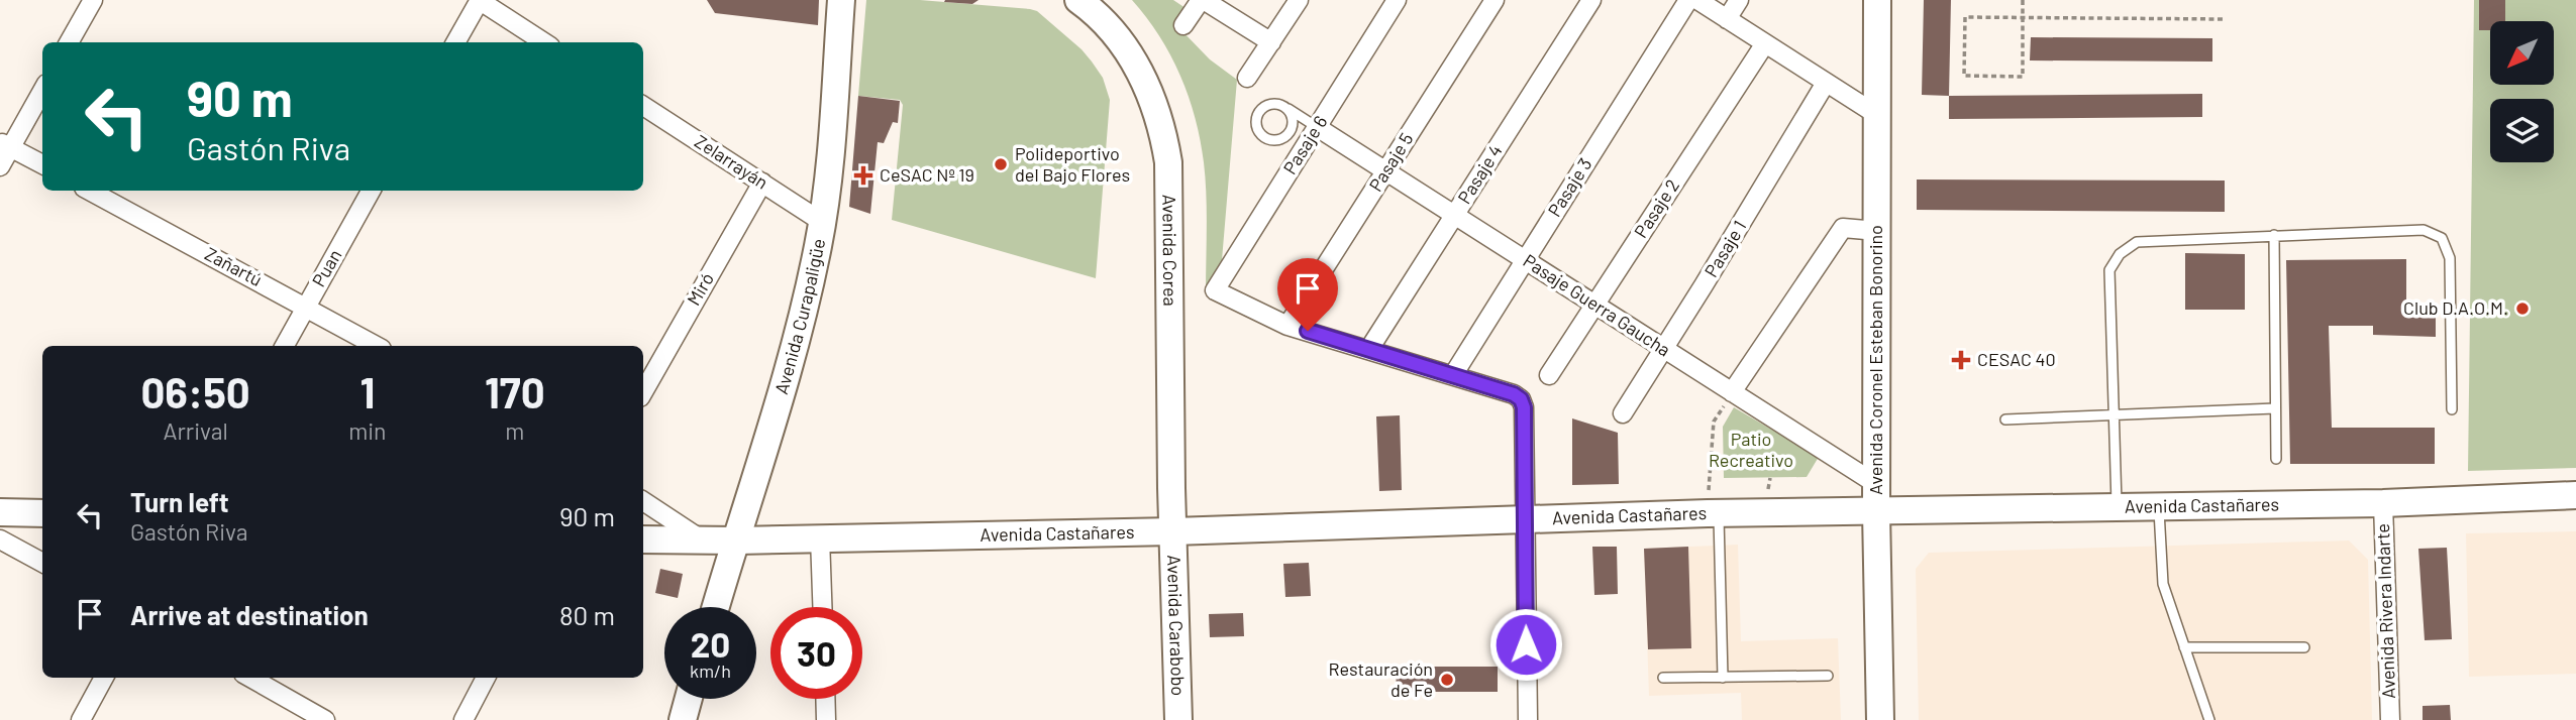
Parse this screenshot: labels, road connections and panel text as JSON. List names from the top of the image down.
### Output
{
  "streets": {
    "main road": [
      "Avenida Corea",
      "Avenida Curapaligüe",
      "Avenida Coronel Esteban Bonorino",
      "Avenida Castañares",
      "Avenida Carabobo"
    ],
    "street": [
      "Pasaje 6",
      "Zelarrayán",
      "Pasaje 5",
      "Pasaje 4",
      "Pasaje 3",
      "Pasaje 2",
      "Pasaje 1",
      "Zañartú",
      "Puan",
      "Miró",
      "Pasaje Guerra Gaucha",
      "Avenida Rivera Indarte"
    ]
  },
  "crossings": [
    ["Pasaje 6", "Pasaje 5"],
    ["Pasaje 6", "Pasaje Guerra Gaucha"],
    ["Zelarrayán", "Miró"],
    ["Zelarrayán", "Avenida Curapaligüe"],
    ["Pasaje 5", "Pasaje Guerra Gaucha"],
    ["Pasaje 4", "Pasaje Guerra Gaucha"],
    ["Pasaje 3", "Pasaje Guerra Gaucha"],
    ["Pasaje 2", "Pasaje Guerra Gaucha"],
    ["Pasaje 1", "Pasaje Guerra Gaucha"],
    ["Avenida Corea", "Avenida Castañares"],
    ["Avenida Corea", "Avenida Carabobo"],
    ["Zañartú", "Puan"],
    ["Pasaje Guerra Gaucha", "Avenida Coronel Esteban Bonorino"],
    ["Avenida Curapaligüe", "Avenida Castañares"],
    ["Avenida Coronel Esteban Bonorino", "Avenida Castañares"],
    ["Avenida Castañares", "Avenida Rivera Indarte"],
    ["Avenida Castañares", "Avenida Carabobo"]
  ],
  "parks": ["Patio Recreativo"],
  "places": {
    "other": ["Polideportivo del Bajo Flores", "Club D.A.O.M.", "Restauración de Fe"],
    "health": ["CeSAC Nº 19", "CESAC 40"]
  },
  "north": "bottom left",
  "page": {
    "turn": ["90 m", "Gastón Riva"],
    "eta": [
      "06:50",
      "Arrival",
      "1",
      "min",
      "170",
      "m"
    ],
    "list": [
      {
        "name": "Turn left",
        "note": "Gastón Riva",
        "value": "90 m"
      },
      {
        "name": "Arrive at destination",
        "value": "80 m"
      }
    ],
    "speed": "20 km/h",
    "limit": "30"
  }
}
